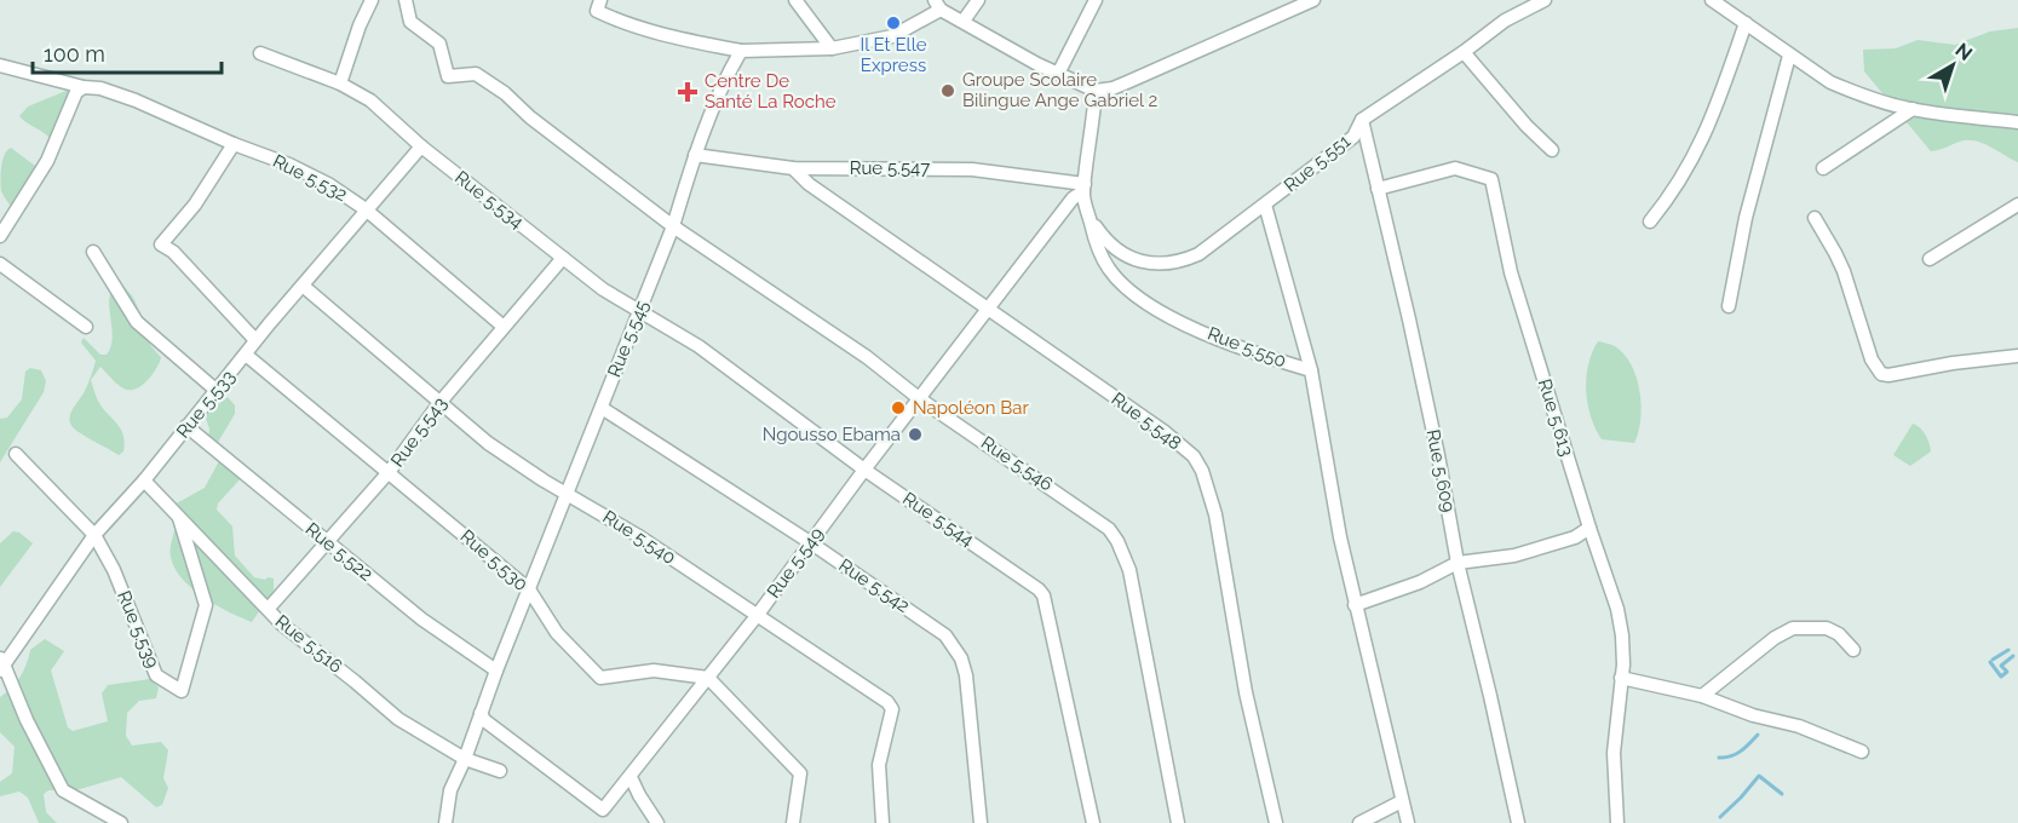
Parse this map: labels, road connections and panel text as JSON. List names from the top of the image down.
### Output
{
  "streets": {
    "street": [
      "Rue 5.551",
      "Rue 5.547",
      "Rue 5.532",
      "Rue 5.534",
      "Rue 5.545",
      "Rue 5.550",
      "Rue 5.533",
      "Rue 5.613",
      "Rue 5.548",
      "Rue 5.543",
      "Rue 5.546",
      "Rue 5.609",
      "Rue 5.544",
      "Rue 5.540",
      "Rue 5.522",
      "Rue 5.530",
      "Rue 5.549",
      "Rue 5.542",
      "Rue 5.539",
      "Rue 5.516"
    ]
  },
  "crossings": [
    ["Rue 5.551", "Rue 5.550"],
    ["Rue 5.551", "Rue 5.609"],
    ["Rue 5.547", "Rue 5.545"],
    ["Rue 5.547", "Rue 5.550"],
    ["Rue 5.547", "Rue 5.548"],
    ["Rue 5.547", "Rue 5.549"],
    ["Rue 5.532", "Rue 5.533"],
    ["Rue 5.532", "Rue 5.543"],
    ["Rue 5.534", "Rue 5.545"],
    ["Rue 5.534", "Rue 5.533"],
    ["Rue 5.534", "Rue 5.543"],
    ["Rue 5.534", "Rue 5.544"],
    ["Rue 5.545", "Rue 5.546"],
    ["Rue 5.545", "Rue 5.544"],
    ["Rue 5.545", "Rue 5.540"],
    ["Rue 5.545", "Rue 5.522"],
    ["Rue 5.545", "Rue 5.530"],
    ["Rue 5.545", "Rue 5.549"],
    ["Rue 5.545", "Rue 5.542"],
    ["Rue 5.545", "Rue 5.516"],
    ["Rue 5.550", "Rue 5.549"],
    ["Rue 5.533", "Rue 5.540"],
    ["Rue 5.533", "Rue 5.522"],
    ["Rue 5.533", "Rue 5.530"],
    ["Rue 5.533", "Rue 5.539"],
    ["Rue 5.533", "Rue 5.516"],
    ["Rue 5.613", "Rue 5.609"],
    ["Rue 5.548", "Rue 5.549"],
    ["Rue 5.543", "Rue 5.540"],
    ["Rue 5.543", "Rue 5.522"],
    ["Rue 5.543", "Rue 5.530"],
    ["Rue 5.546", "Rue 5.549"],
    ["Rue 5.544", "Rue 5.549"],
    ["Rue 5.540", "Rue 5.549"],
    ["Rue 5.530", "Rue 5.549"],
    ["Rue 5.549", "Rue 5.542"],
    ["Rue 5.539", "Rue 5.516"]
  ],
  "places": {
    "other": [
      "Il Et Elle Express",
      "Groupe Scolaire Bilingue Ange Gabriel 2",
      "Napoléon Bar",
      "Ngousso Ebama"
    ],
    "health": ["Centre De Santé La Roche"]
  },
  "scale_bar": "100 m",
  "north": "top right"
}
